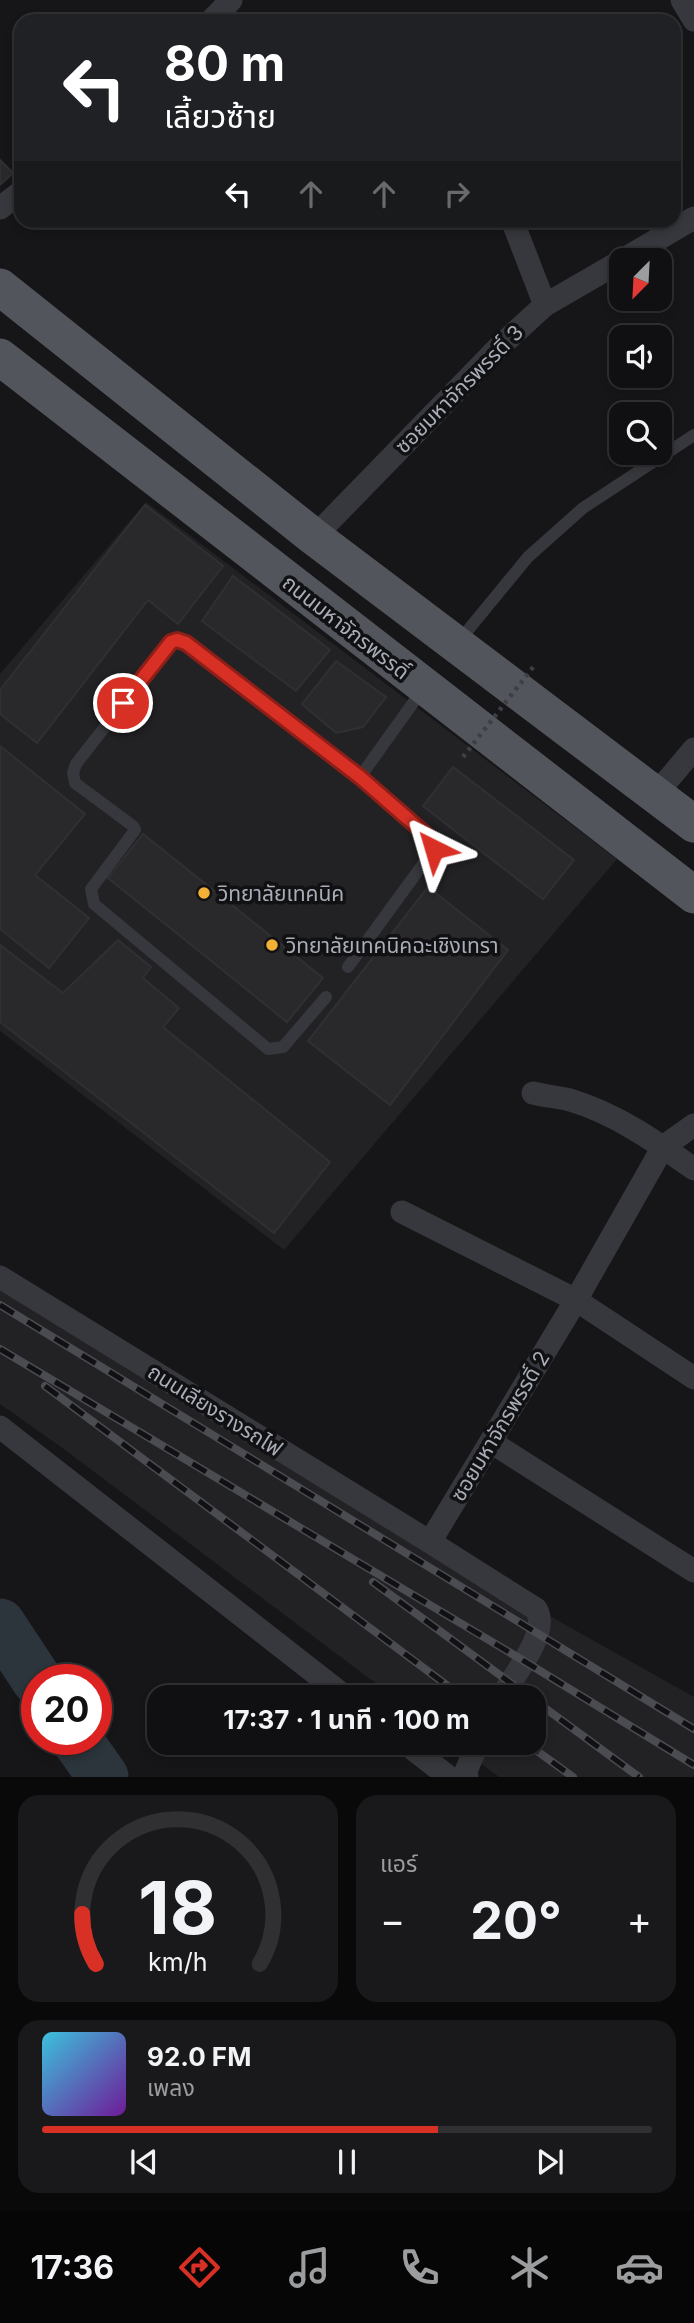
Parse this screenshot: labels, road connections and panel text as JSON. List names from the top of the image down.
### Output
{
  "streets": {
    "main road": ["ถนนมหาจักรพรรดิ์"],
    "street": ["ซอยมหาจักรพรรดิ์ 3", "ถนนเลียงรางรถไฟ", "ซอยมหาจักรพรรดิ์ 2"]
  },
  "crossings": [
    ["ถนนเลียงรางรถไฟ", "ซอยมหาจักรพรรดิ์ 2"]
  ],
  "places": ["วิทยาลัยเทคนิค", "วิทยาลัยเทคนิคฉะเชิงเทรา"],
  "north": "bottom left",
  "page": {
    "turn": ["80 m", "เลี้ยวซ้าย"],
    "limit": "20",
    "trip": "17:37 · 1 นาที · 100 m",
    "tile": "แอร์",
    "heat": ["−", "20°", "+"],
    "song": ["92.0 FM", "เพลง"],
    "tabs": "17:36",
    "gauge": ["18", "km/h"]
  }
}
